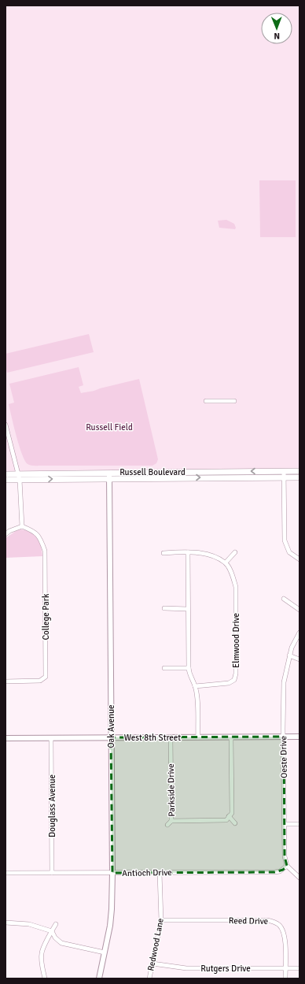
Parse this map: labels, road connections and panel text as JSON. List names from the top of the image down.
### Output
{
  "streets": {
    "main road": ["Russell Boulevard"],
    "street": [
      "College Park",
      "Elmwood Drive",
      "Oak Avenue",
      "West 8th Street",
      "Oeste Drive",
      "Parkside Drive",
      "Douglass Avenue",
      "Antioch Drive",
      "Reed Drive",
      "Redwood Lane",
      "Rutgers Drive"
    ]
  },
  "crossings": [
    ["Russell Boulevard", "Oak Avenue"],
    ["Oak Avenue", "West 8th Street"],
    ["Oak Avenue", "Antioch Drive"],
    ["West 8th Street", "Oeste Drive"],
    ["West 8th Street", "Parkside Drive"],
    ["West 8th Street", "Douglass Avenue"],
    ["Oeste Drive", "Antioch Drive"],
    ["Douglass Avenue", "Antioch Drive"],
    ["Antioch Drive", "Redwood Lane"],
    ["Reed Drive", "Redwood Lane"],
    ["Reed Drive", "Rutgers Drive"],
    ["Redwood Lane", "Rutgers Drive"]
  ],
  "parks": ["Russell Field"],
  "north": "bottom"
}
